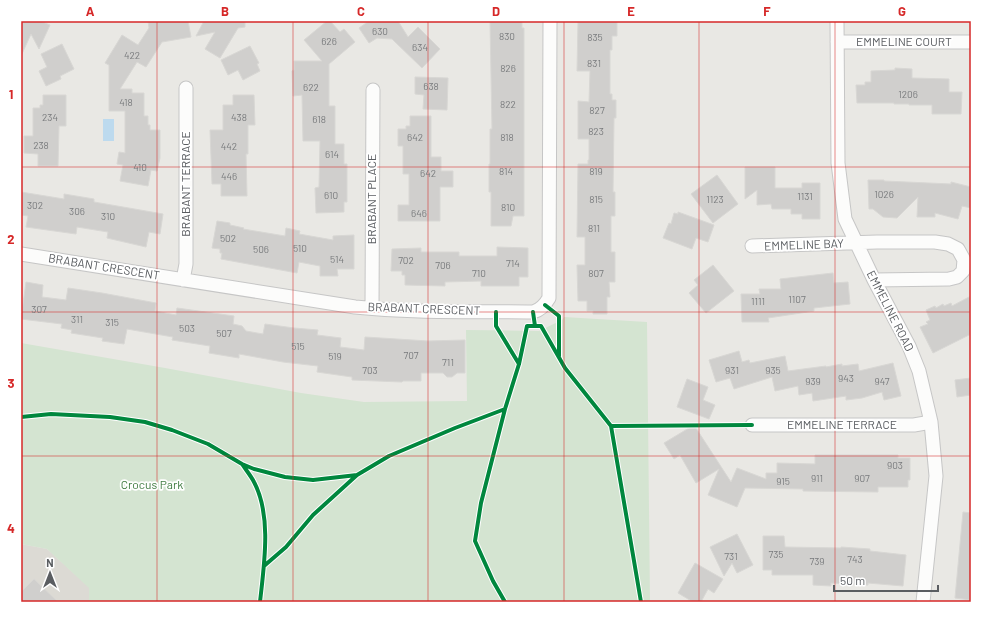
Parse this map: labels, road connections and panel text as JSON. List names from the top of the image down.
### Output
{
  "streets": {
    "street": [
      "EMMELINE COURT",
      "BRABANT TERRACE",
      "BRABANT PLACE",
      "EMMELINE BAY",
      "BRABANT CRESCENT",
      "EMMELINE ROAD",
      "EMMELINE TERRACE"
    ]
  },
  "crossings": [
    ["EMMELINE COURT", "EMMELINE ROAD"],
    ["BRABANT TERRACE", "BRABANT CRESCENT"],
    ["BRABANT PLACE", "BRABANT CRESCENT"],
    ["EMMELINE BAY", "EMMELINE ROAD"],
    ["EMMELINE ROAD", "EMMELINE TERRACE"]
  ],
  "parks": ["Crocus Park"],
  "house_numbers": [
    "630",
    "830",
    "835",
    "626",
    "634",
    "422",
    "831",
    "826",
    "638",
    "622",
    "1206",
    "418",
    "822",
    "827",
    "234",
    "438",
    "618",
    "823",
    "642",
    "818",
    "238",
    "442",
    "614",
    "410",
    "814",
    "819",
    "642",
    "446",
    "1026",
    "610",
    "1131",
    "815",
    "1123",
    "302",
    "810",
    "306",
    "646",
    "310",
    "811",
    "502",
    "510",
    "506",
    "514",
    "702",
    "714",
    "706",
    "710",
    "807",
    "1107",
    "1111",
    "307",
    "311",
    "315",
    "503",
    "507",
    "515",
    "707",
    "519",
    "711",
    "703",
    "931",
    "935",
    "943",
    "939",
    "947",
    "903",
    "911",
    "907",
    "915",
    "735",
    "731",
    "743",
    "739"
  ],
  "scale_bar": "50 m",
  "north": "top",
  "grid": {
    "columns": [
      "A",
      "B",
      "C",
      "D",
      "E",
      "F",
      "G"
    ],
    "rows": [
      "1",
      "2",
      "3",
      "4"
    ]
  }
}
